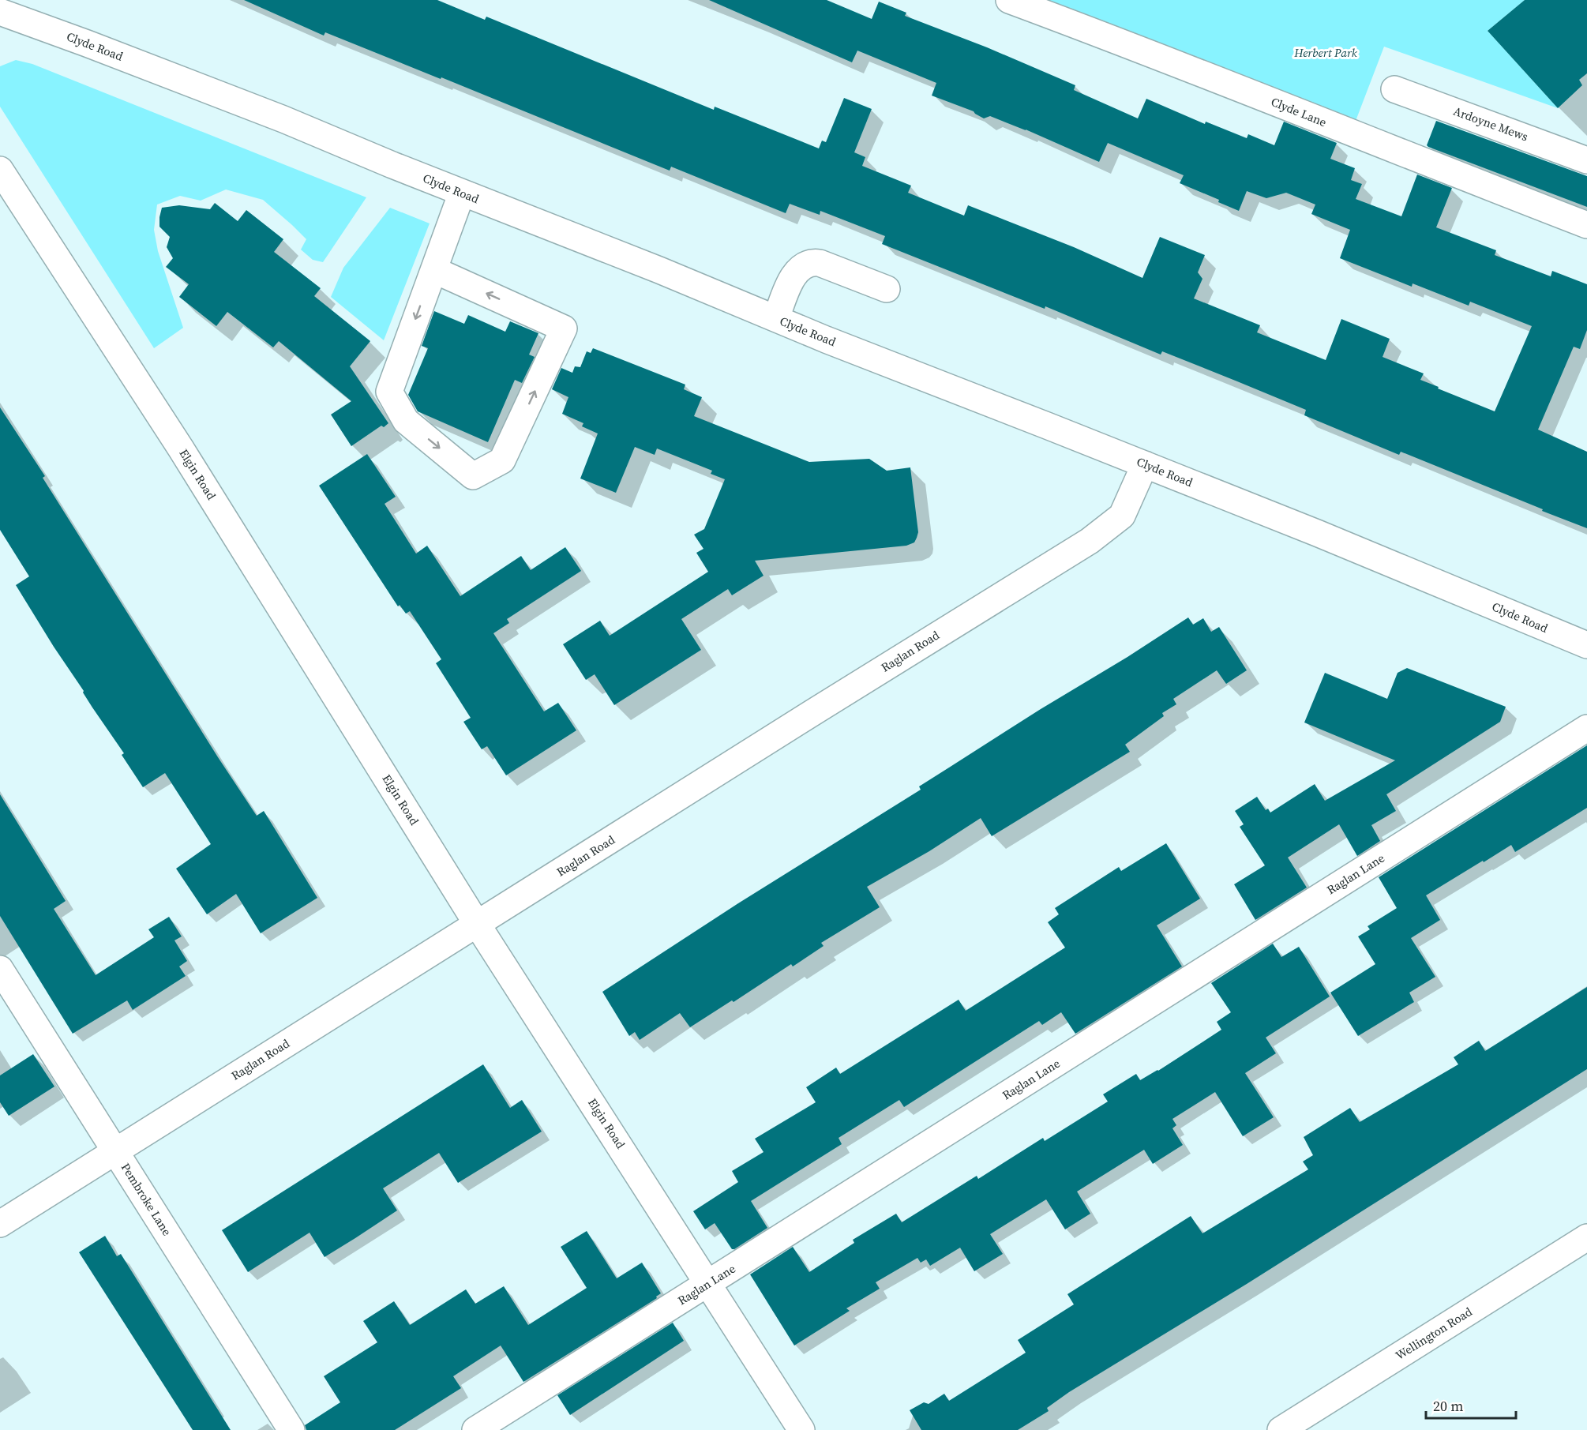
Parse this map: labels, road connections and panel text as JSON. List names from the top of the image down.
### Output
{
  "streets": {
    "street": [
      "Clyde Road",
      "Clyde Lane",
      "Ardoyne Mews",
      "Elgin Road",
      "Raglan Road",
      "Raglan Lane",
      "Pembroke Lane",
      "Wellington Road"
    ]
  },
  "crossings": [
    ["Clyde Road", "Raglan Road"],
    ["Elgin Road", "Raglan Road"],
    ["Elgin Road", "Raglan Lane"],
    ["Raglan Road", "Pembroke Lane"]
  ],
  "parks": ["Herbert Park"],
  "scale_bar": "20 m"
}
